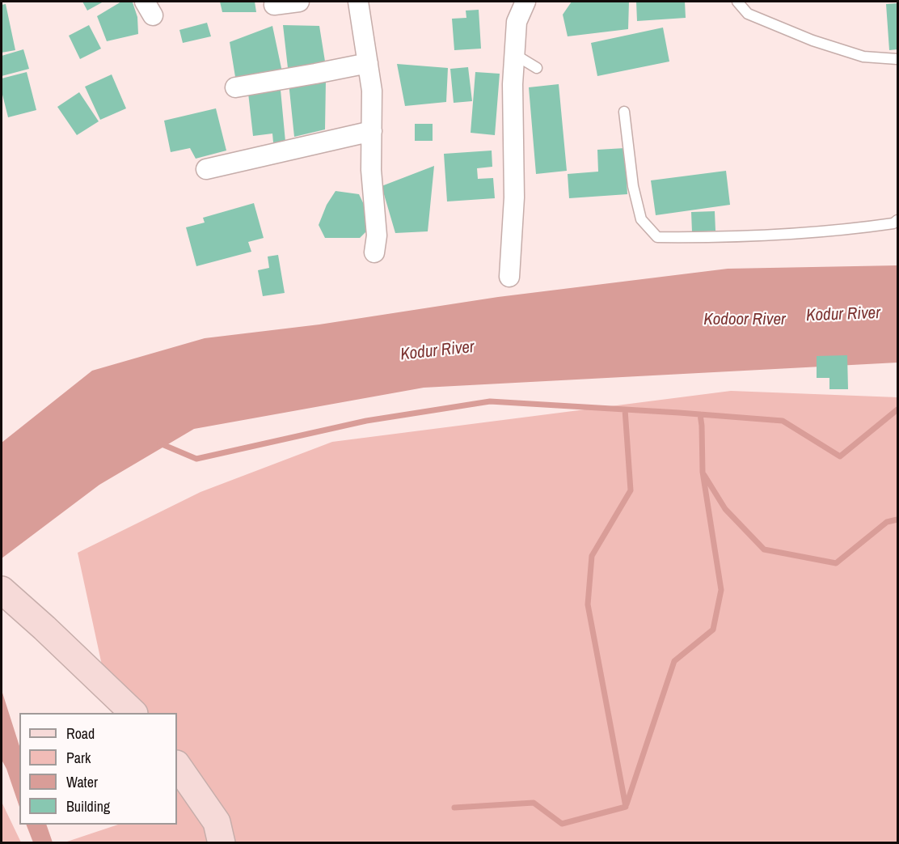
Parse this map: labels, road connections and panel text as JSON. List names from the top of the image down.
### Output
{
  "water": ["Kodur River", "Kodoor River"],
  "legend": [
    "Road",
    "Park",
    "Water",
    "Building"
  ]
}
